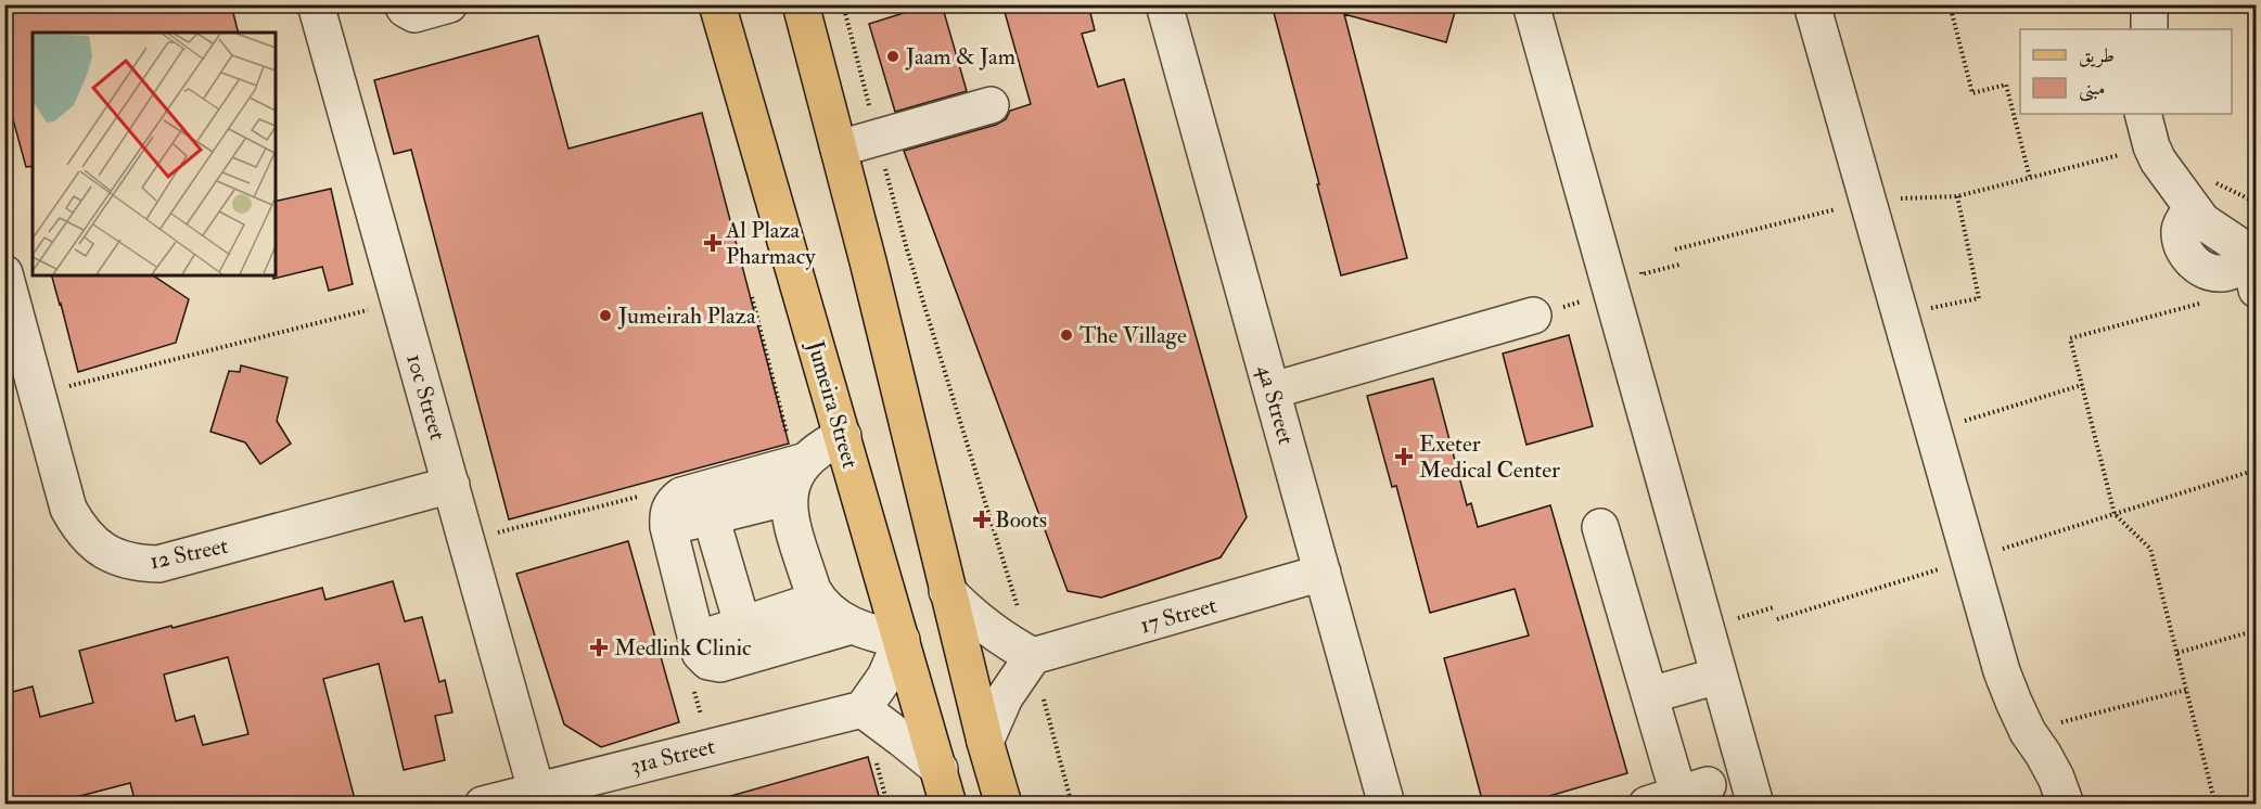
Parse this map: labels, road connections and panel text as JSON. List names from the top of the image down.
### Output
{
  "streets": {
    "main road": ["Jumeira Street"],
    "street": [
      "10c Street",
      "4a Street",
      "12 Street",
      "17 Street",
      "31a Street"
    ]
  },
  "crossings": [
    ["10c Street", "12 Street"],
    ["10c Street", "31a Street"],
    ["4a Street", "17 Street"]
  ],
  "places": {
    "other": ["Jaam & Jam", "Jumeirah Plaza", "The Village"],
    "health": [
      "Al Plaza Pharmacy",
      "Exeter Medical Center",
      "Boots",
      "Medlink Clinic"
    ]
  },
  "legend": ["طريق", "مبنى"]
}
